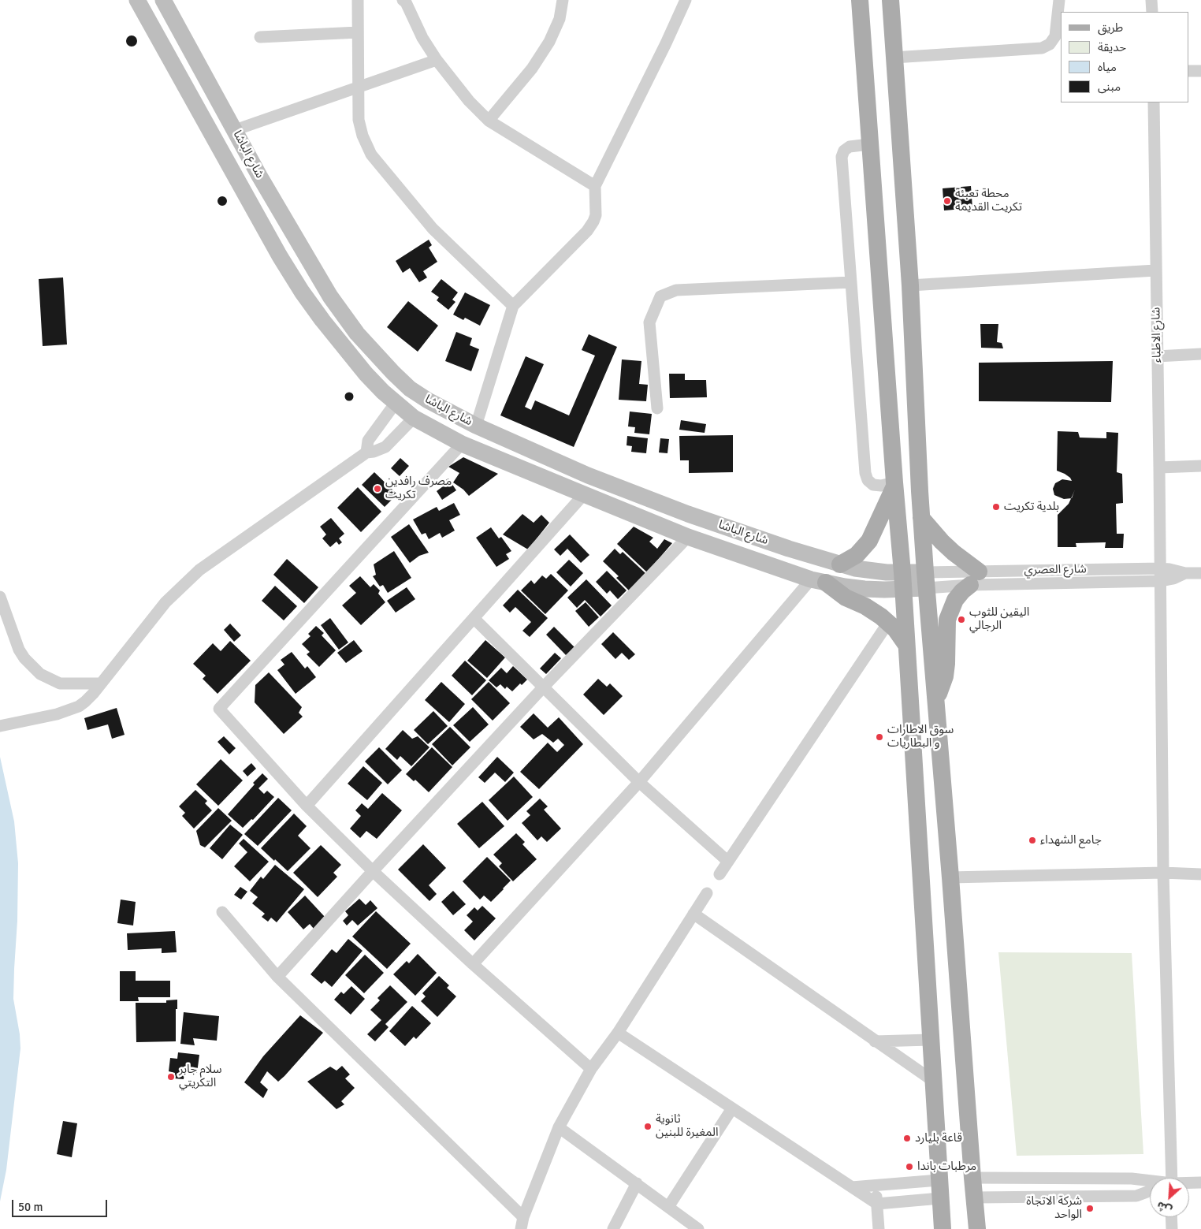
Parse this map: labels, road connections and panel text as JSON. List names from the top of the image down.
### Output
{
  "streets": {
    "main road": ["شارع الباشا"],
    "street": ["شارع الاطباء", "شارع العصري"]
  },
  "crossings": [
    ["شارع الاطباء", "شارع العصري"]
  ],
  "places": [
    "محطة تعبئة تكريت القديمة",
    "مصرف رافدين تكريت",
    "بلدية تكريت",
    "اليقين للثوب الرجالي",
    "سوق الاطارات و البطاريات",
    "جامع الشهداء",
    "سلام جابر التكريتي",
    "ثانوية المغيرة للبنين",
    "قاعة بليارد",
    "مرطبات باندا",
    "شركة الاتجاة الواحد"
  ],
  "legend": [
    "طريق",
    "حديقة",
    "مياه",
    "مبنى"
  ],
  "scale_bar": "50 m",
  "north": "bottom left"
}
